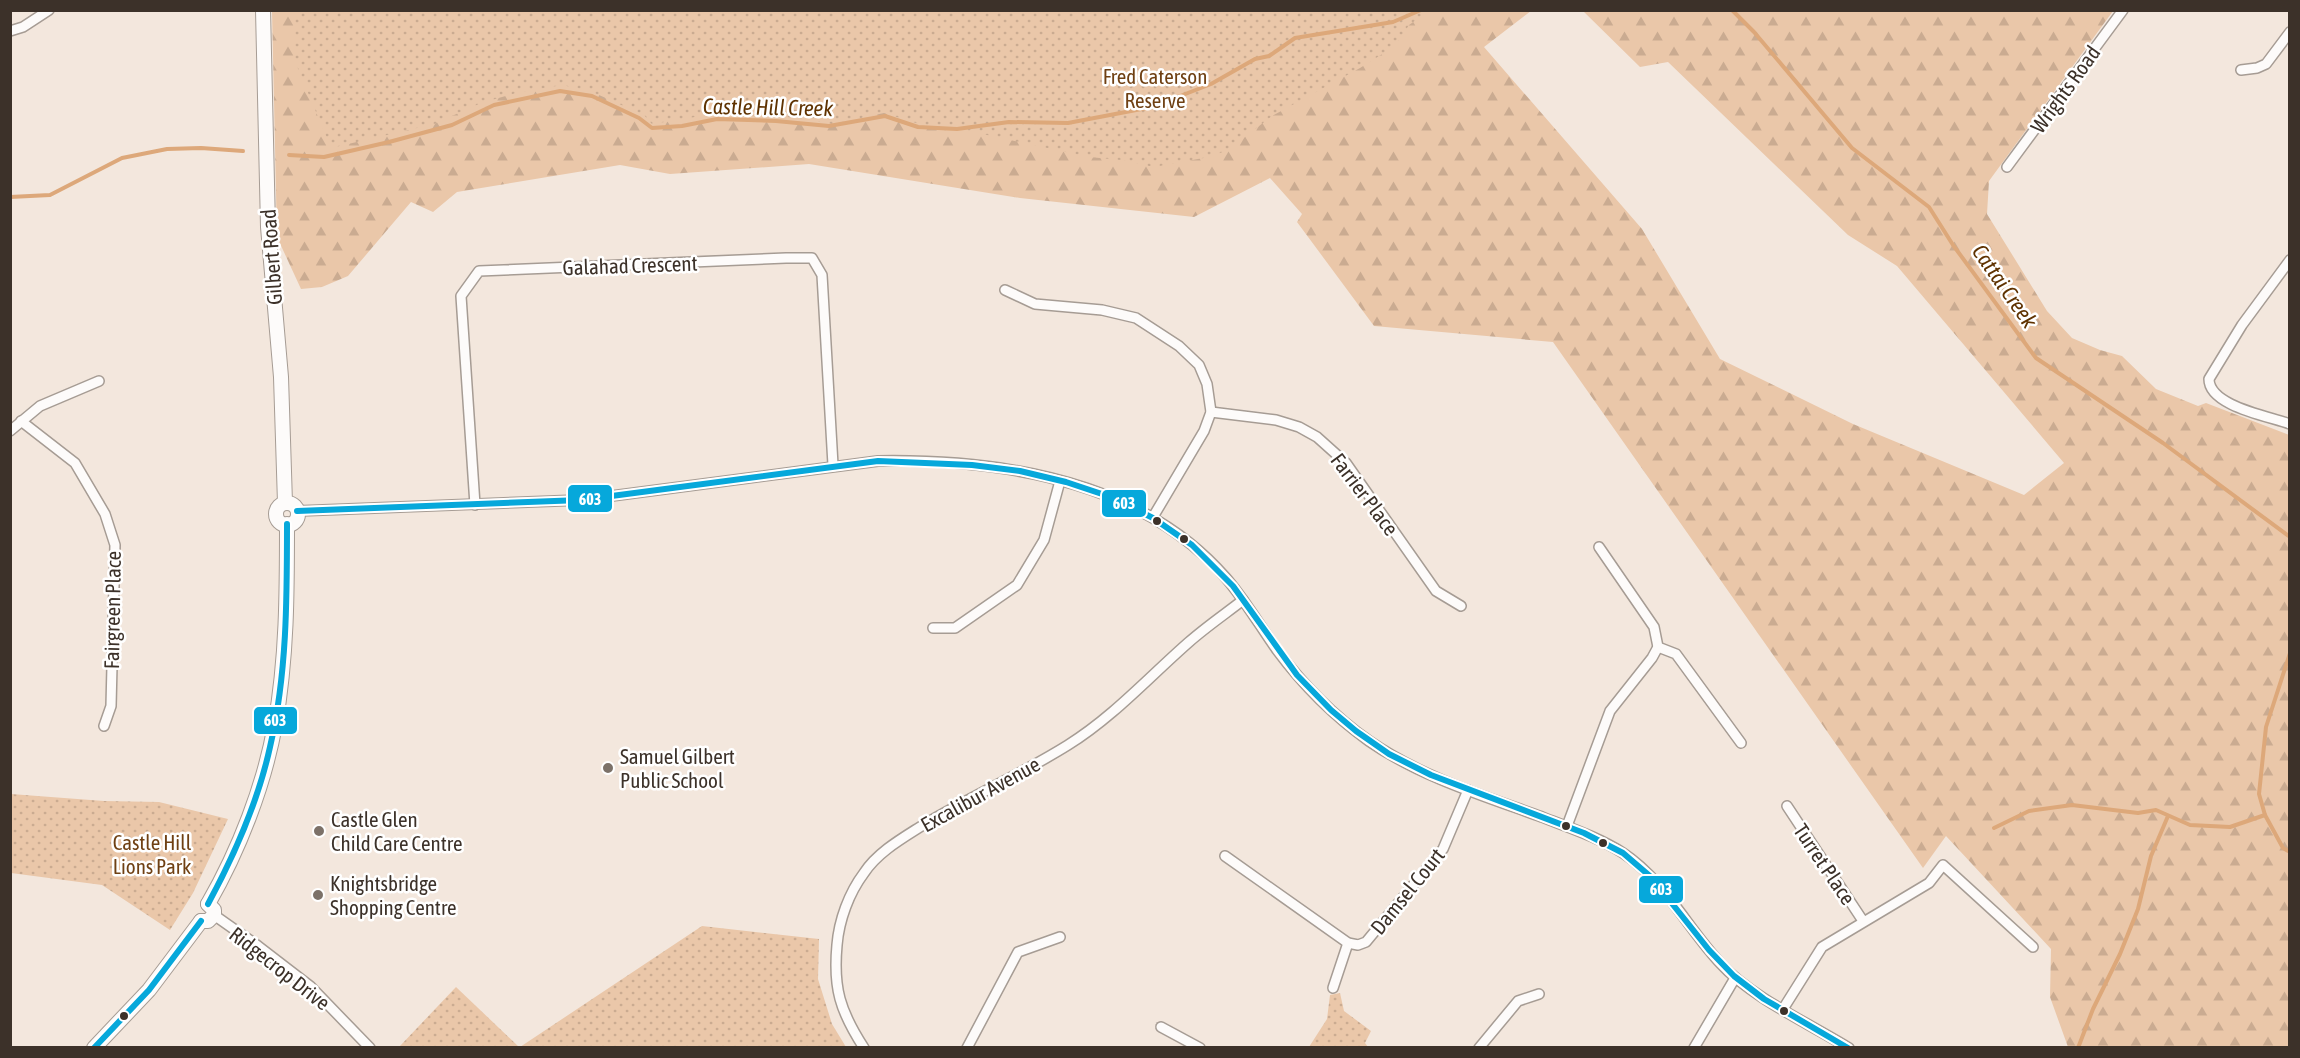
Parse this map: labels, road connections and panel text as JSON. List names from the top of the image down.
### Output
{
  "streets": {
    "main road": ["Gilbert Road"],
    "street": [
      "Wrights Road",
      "Galahad Crescent",
      "Farrier Place",
      "Fairgreen Place",
      "Excalibur Avenue",
      "Turret Place",
      "Damsel Court",
      "Ridgecrop Drive"
    ]
  },
  "water": ["Castle Hill Creek", "Cattai Creek"],
  "parks": ["Fred Caterson Reserve", "Castle Hill Lions Park"],
  "places": ["Samuel Gilbert Public School", "Castle Glen Child Care Centre", "Knightsbridge Shopping Centre"],
  "lines": ["transit line 603"]
}
